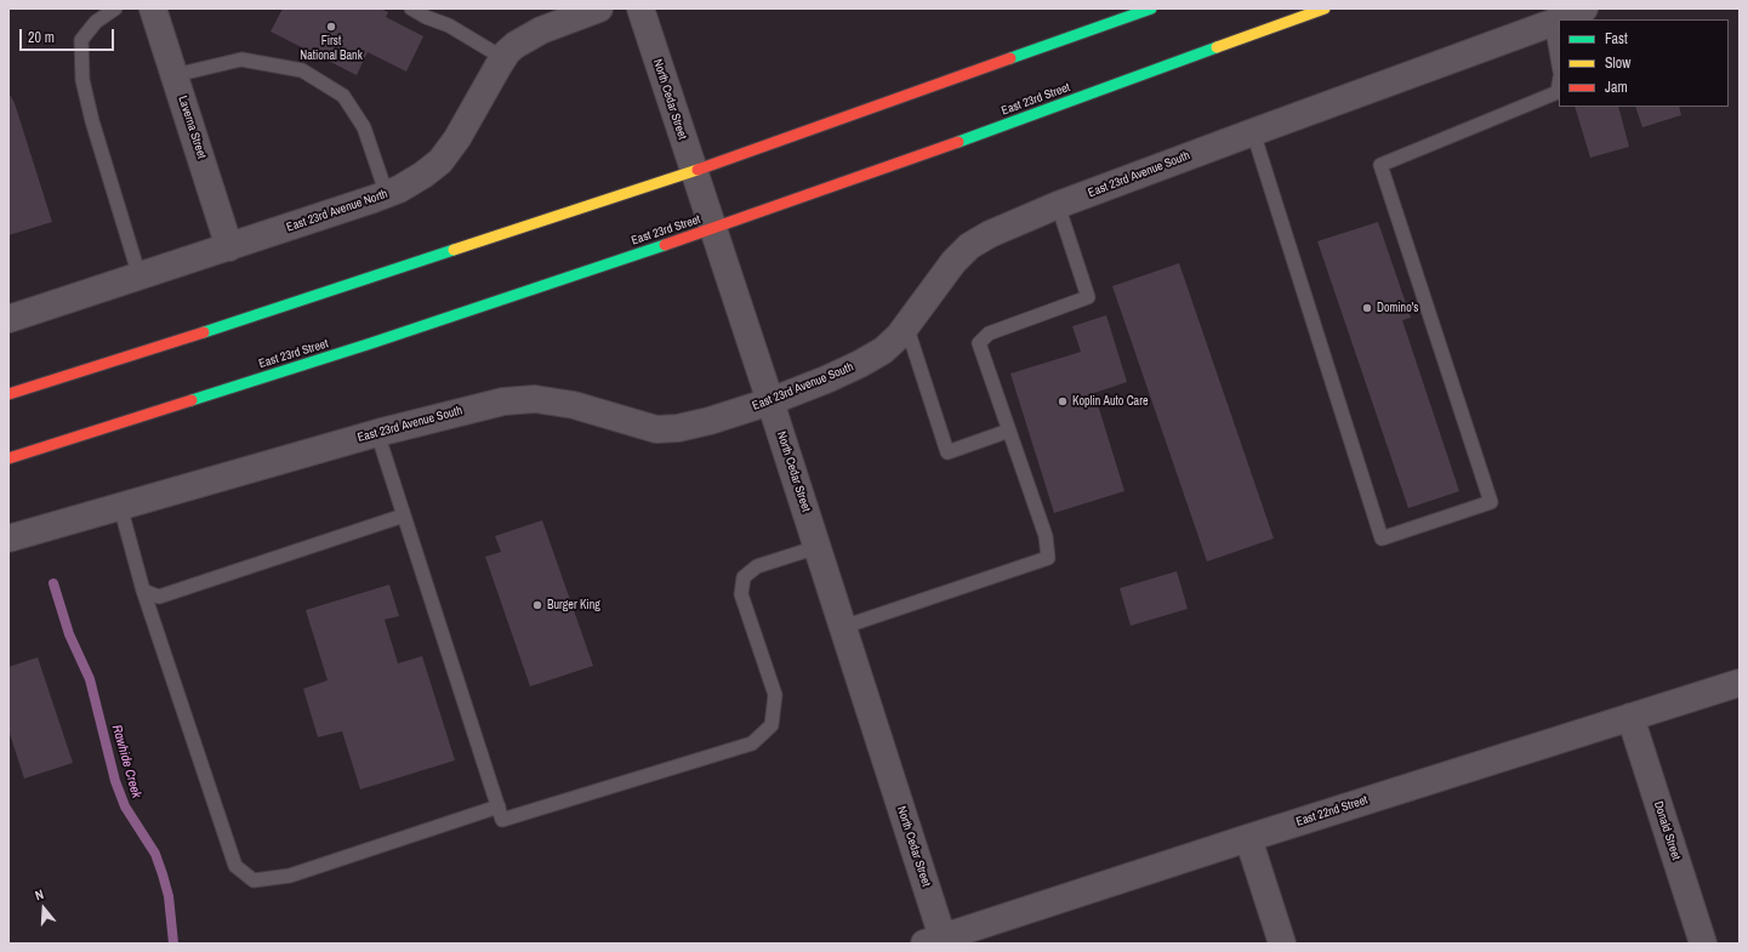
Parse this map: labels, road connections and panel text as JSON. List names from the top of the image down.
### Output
{
  "streets": {
    "main road": ["East 23rd Street"],
    "street": [
      "North Cedar Street",
      "Laverna Street",
      "East 23rd Avenue South",
      "East 23rd Avenue North",
      "East 22nd Street",
      "Donald Street"
    ]
  },
  "crossings": [
    ["North Cedar Street", "East 23rd Street"],
    ["North Cedar Street", "East 23rd Avenue South"],
    ["North Cedar Street", "East 22nd Street"],
    ["Laverna Street", "East 23rd Avenue North"],
    ["East 22nd Street", "Donald Street"]
  ],
  "water": ["Rawhide Creek"],
  "places": [
    "First National Bank",
    "Domino's",
    "Koplin Auto Care",
    "Burger King"
  ],
  "legend": ["Fast", "Slow", "Jam"],
  "scale_bar": "20 m",
  "north": "top"
}
